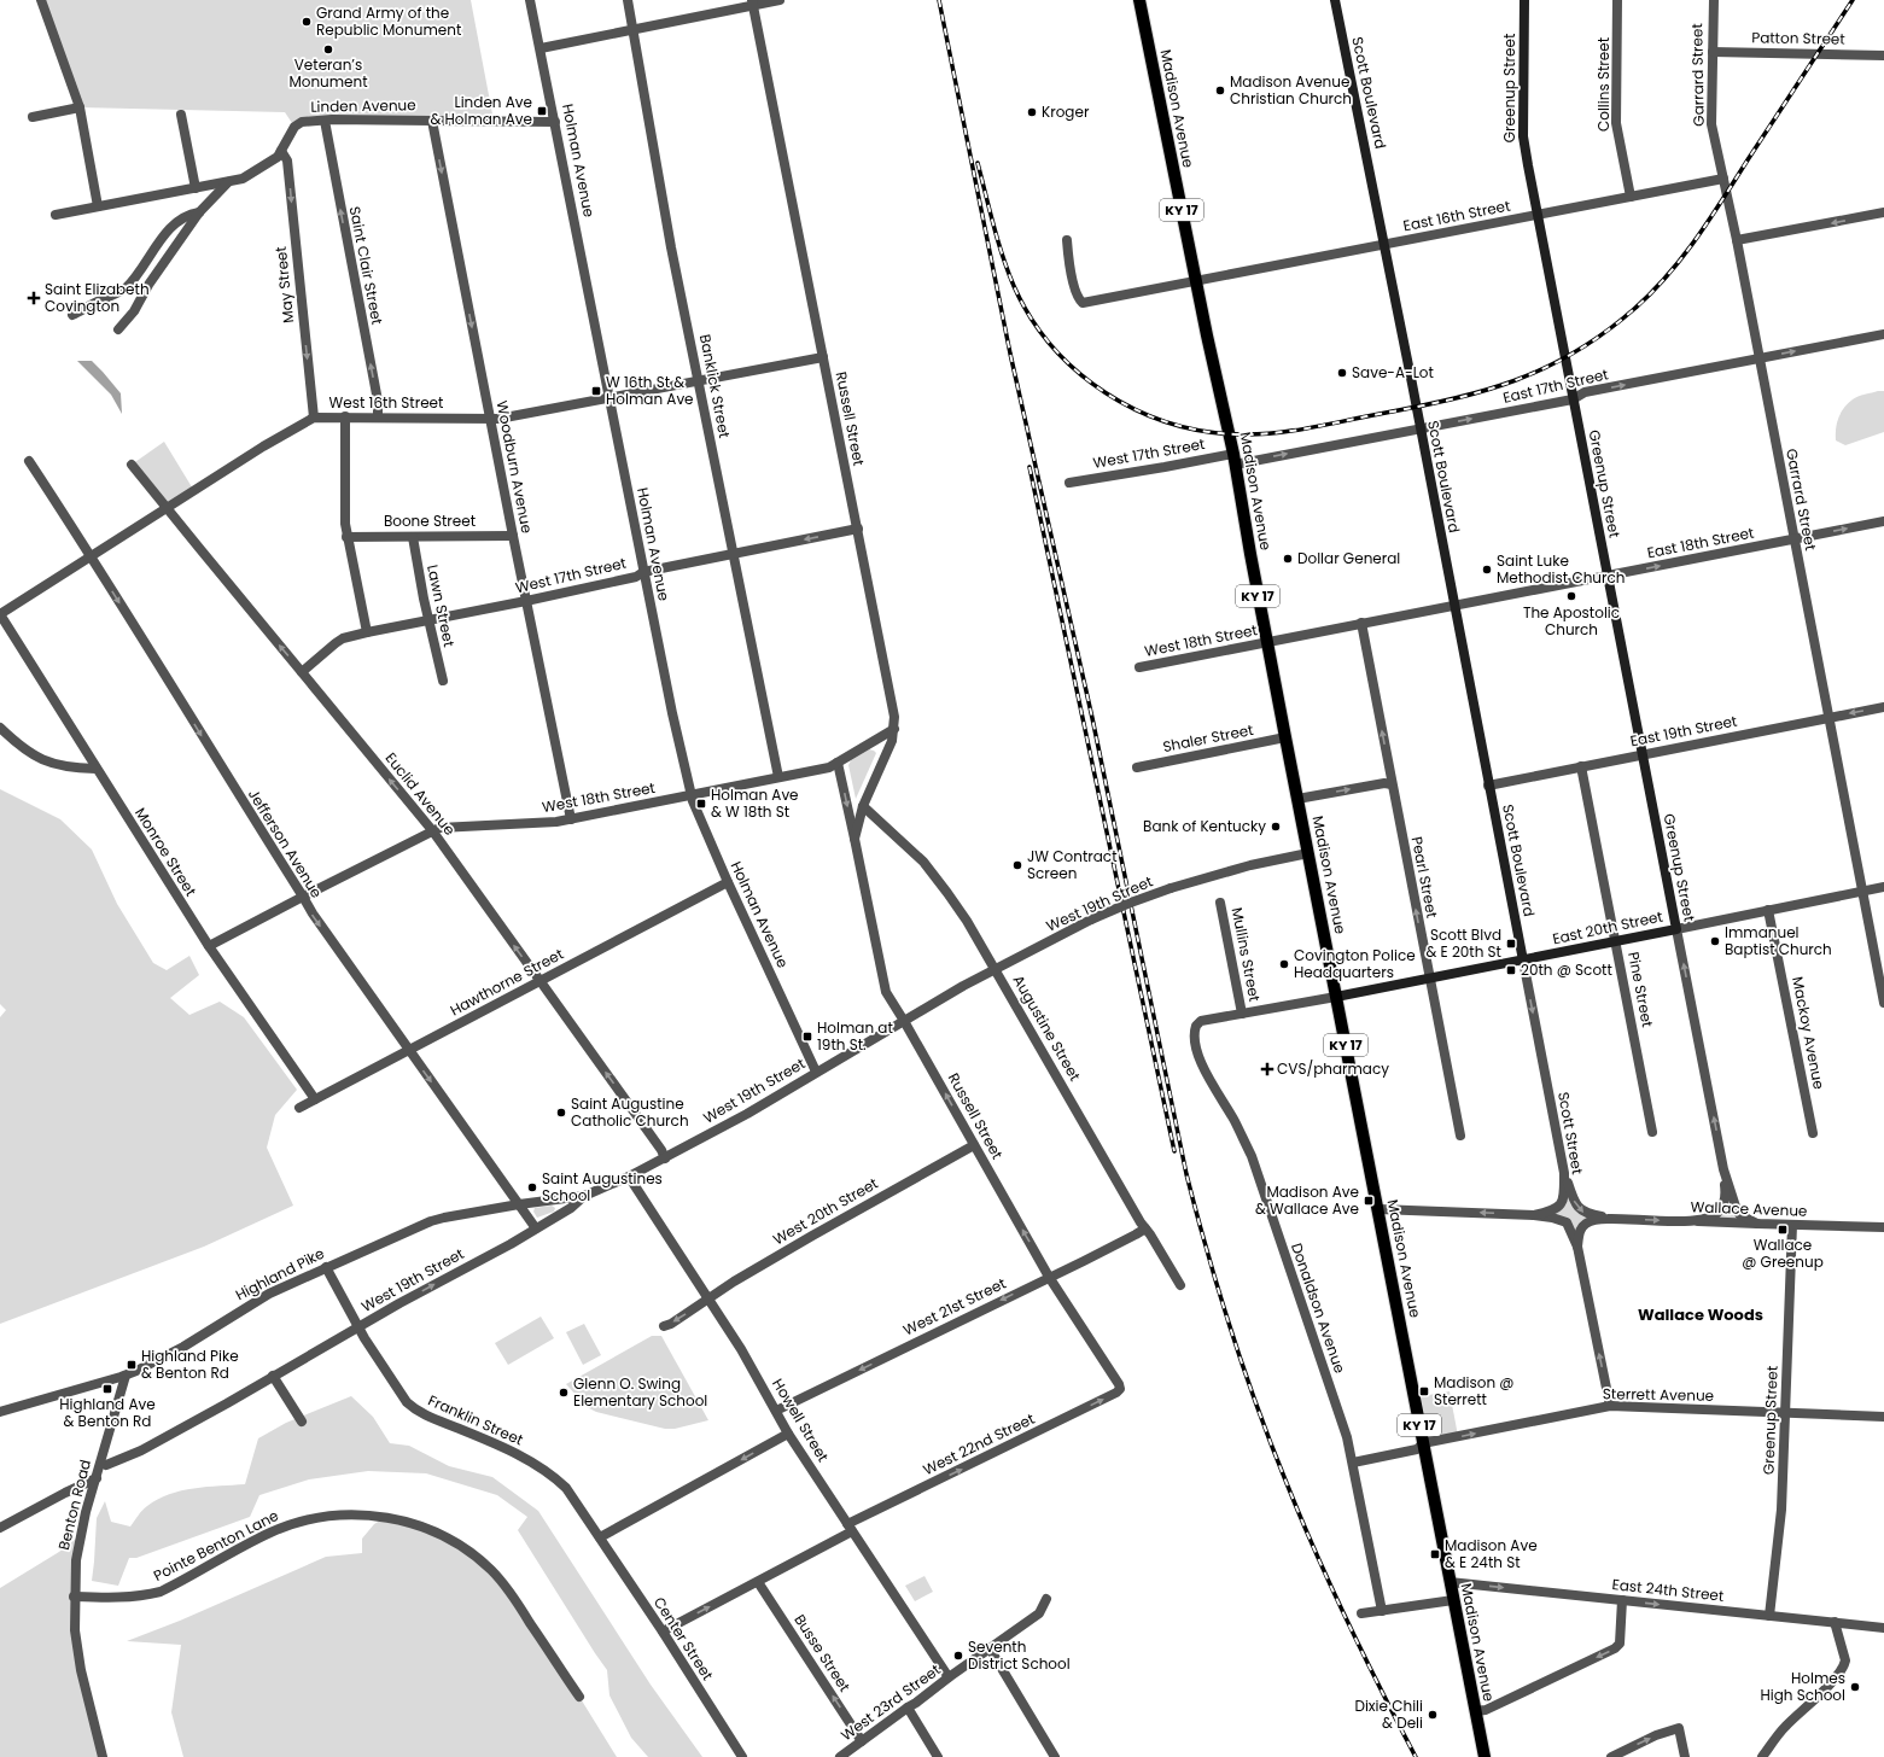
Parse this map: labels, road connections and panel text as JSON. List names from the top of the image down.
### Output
{
  "streets": {
    "main road": [
      "Greenup Street",
      "Scott Boulevard",
      "Madison Avenue",
      "KY 17",
      "East 20th Street"
    ],
    "street": [
      "Patton Street",
      "Garrard Street",
      "Collins Street",
      "Linden Avenue",
      "Holman Avenue",
      "East 16th Street",
      "Saint Clair Street",
      "May Street",
      "Banklick Street",
      "East 17th Street",
      "West 16th Street",
      "Russell Street",
      "West 17th Street",
      "Woodburn Avenue",
      "Boone Street",
      "East 18th Street",
      "Lawn Street",
      "West 18th Street",
      "East 19th Street",
      "Shaler Street",
      "Euclid Avenue",
      "Jefferson Avenue",
      "Monroe Street",
      "Pearl Street",
      "West 19th Street",
      "Mullins Street",
      "Hawthorne Street",
      "Pine Street",
      "Augustine Street",
      "Mackoy Avenue",
      "Scott Street",
      "Wallace Avenue",
      "West 20th Street",
      "Highland Pike",
      "West 21st Street",
      "Donaldson Avenue",
      "Sterrett Avenue",
      "Franklin Street",
      "Howell Street",
      "West 22nd Street",
      "Benton Road",
      "Pointe Benton Lane",
      "East 24th Street",
      "Center Street",
      "Busse Street",
      "West 23rd Street"
    ]
  },
  "crossings": [
    ["Patton Street", "Garrard Street"],
    ["Garrard Street", "East 16th Street"],
    ["Garrard Street", "East 17th Street"],
    ["Garrard Street", "East 18th Street"],
    ["Garrard Street", "East 19th Street"],
    ["Garrard Street", "East 20th Street"],
    ["Collins Street", "East 16th Street"],
    ["Greenup Street", "East 16th Street"],
    ["Greenup Street", "East 17th Street"],
    ["Greenup Street", "East 18th Street"],
    ["Greenup Street", "East 19th Street"],
    ["Greenup Street", "East 20th Street"],
    ["Greenup Street", "Wallace Avenue"],
    ["Greenup Street", "Sterrett Avenue"],
    ["Greenup Street", "East 24th Street"],
    ["Scott Boulevard", "East 16th Street"],
    ["Scott Boulevard", "East 17th Street"],
    ["Scott Boulevard", "East 18th Street"],
    ["Scott Boulevard", "East 19th Street"],
    ["Scott Boulevard", "East 20th Street"],
    ["Scott Boulevard", "Scott Street"],
    ["Linden Avenue", "Holman Avenue"],
    ["Linden Avenue", "Saint Clair Street"],
    ["Linden Avenue", "May Street"],
    ["Linden Avenue", "Woodburn Avenue"],
    ["Madison Avenue", "East 16th Street"],
    ["Madison Avenue", "East 17th Street"],
    ["Madison Avenue", "West 17th Street"],
    ["Madison Avenue", "East 18th Street"],
    ["Madison Avenue", "West 18th Street"],
    ["Madison Avenue", "Shaler Street"],
    ["Madison Avenue", "West 19th Street"],
    ["Madison Avenue", "East 20th Street"],
    ["Madison Avenue", "Sterrett Avenue"],
    ["Madison Avenue", "East 24th Street"],
    ["Holman Avenue", "West 16th Street"],
    ["Holman Avenue", "West 17th Street"],
    ["Holman Avenue", "West 18th Street"],
    ["Holman Avenue", "West 19th Street"],
    ["Holman Avenue", "Hawthorne Street"],
    ["Saint Clair Street", "West 16th Street"],
    ["May Street", "West 16th Street"],
    ["Banklick Street", "West 16th Street"],
    ["Banklick Street", "West 17th Street"],
    ["Banklick Street", "West 18th Street"],
    ["East 17th Street", "West 17th Street"],
    ["West 16th Street", "Russell Street"],
    ["West 16th Street", "Woodburn Avenue"],
    ["West 16th Street", "Euclid Avenue"],
    ["West 16th Street", "Jefferson Avenue"],
    ["West 16th Street", "Monroe Street"],
    ["Russell Street", "West 17th Street"],
    ["Russell Street", "West 18th Street"],
    ["Russell Street", "West 19th Street"],
    ["Russell Street", "Augustine Street"],
    ["Russell Street", "West 20th Street"],
    ["Russell Street", "West 21st Street"],
    ["Russell Street", "West 22nd Street"],
    ["West 17th Street", "Woodburn Avenue"],
    ["West 17th Street", "Lawn Street"],
    ["West 17th Street", "Euclid Avenue"],
    ["Woodburn Avenue", "Boone Street"],
    ["Woodburn Avenue", "West 18th Street"],
    ["Boone Street", "Lawn Street"],
    ["East 18th Street", "West 18th Street"],
    ["East 18th Street", "Pearl Street"],
    ["West 18th Street", "Euclid Avenue"],
    ["West 18th Street", "Jefferson Avenue"],
    ["West 18th Street", "Monroe Street"],
    ["East 19th Street", "Pine Street"],
    ["Euclid Avenue", "West 19th Street"],
    ["Euclid Avenue", "Hawthorne Street"],
    ["Jefferson Avenue", "West 19th Street"],
    ["Jefferson Avenue", "Hawthorne Street"],
    ["Jefferson Avenue", "Highland Pike"],
    ["Monroe Street", "Hawthorne Street"],
    ["Pearl Street", "East 20th Street"],
    ["West 19th Street", "Augustine Street"],
    ["West 19th Street", "Highland Pike"],
    ["West 19th Street", "Franklin Street"],
    ["West 19th Street", "Howell Street"],
    ["East 20th Street", "Pine Street"],
    ["East 20th Street", "Mackoy Avenue"],
    ["East 20th Street", "Scott Street"],
    ["Mullins Street", "Donaldson Avenue"],
    ["Augustine Street", "West 21st Street"],
    ["Scott Street", "Wallace Avenue"],
    ["West 20th Street", "Howell Street"],
    ["Highland Pike", "Franklin Street"],
    ["Highland Pike", "Benton Road"],
    ["West 21st Street", "Howell Street"],
    ["Donaldson Avenue", "Sterrett Avenue"],
    ["Franklin Street", "Center Street"],
    ["Howell Street", "West 22nd Street"],
    ["Howell Street", "West 23rd Street"],
    ["West 22nd Street", "Center Street"],
    ["West 22nd Street", "Busse Street"],
    ["Benton Road", "Pointe Benton Lane"],
    ["Busse Street", "West 23rd Street"]
  ],
  "one_way": [
    "Saint Clair Street",
    "May Street",
    "East 17th Street",
    "Woodburn Avenue",
    "East 18th Street",
    "Euclid Avenue",
    "Jefferson Avenue",
    "Pearl Street",
    "Scott Street",
    "West 21st Street",
    "Sterrett Avenue",
    "West 22nd Street",
    "East 24th Street",
    "Busse Street"
  ],
  "districts": ["Wallace Woods"],
  "places": {
    "other": [
      "Grand Army of the Republic Monument",
      "Veteran’s Monument",
      "Madison Avenue Christian Church",
      "Kroger",
      "Save-A-Lot",
      "Dollar General",
      "Saint Luke Methodist Church",
      "The Apostolic Church",
      "Bank of Kentucky",
      "JW Contract Screen",
      "Immanuel Baptist Church",
      "Covington Police Headquarters",
      "Saint Augustine Catholic Church",
      "Saint Augustines School",
      "Glenn O. Swing Elementary School",
      "Seventh District School",
      "Holmes High School",
      "Dixie Chili & Deli"
    ],
    "transit": [
      "Linden Ave & Holman Ave",
      "W 16th St & Holman Ave",
      "Holman Ave & W 18th St",
      "Scott Blvd & E 20th St",
      "20th @ Scott",
      "Holman at 19th St.",
      "Madison Ave & Wallace Ave",
      "Wallace @ Greenup",
      "Highland Pike & Benton Rd",
      "Highland Ave & Benton Rd",
      "Madison @ Sterrett",
      "Madison Ave & E 24th St"
    ],
    "health": ["Saint Elizabeth Covington", "CVS/pharmacy"]
  }
}
